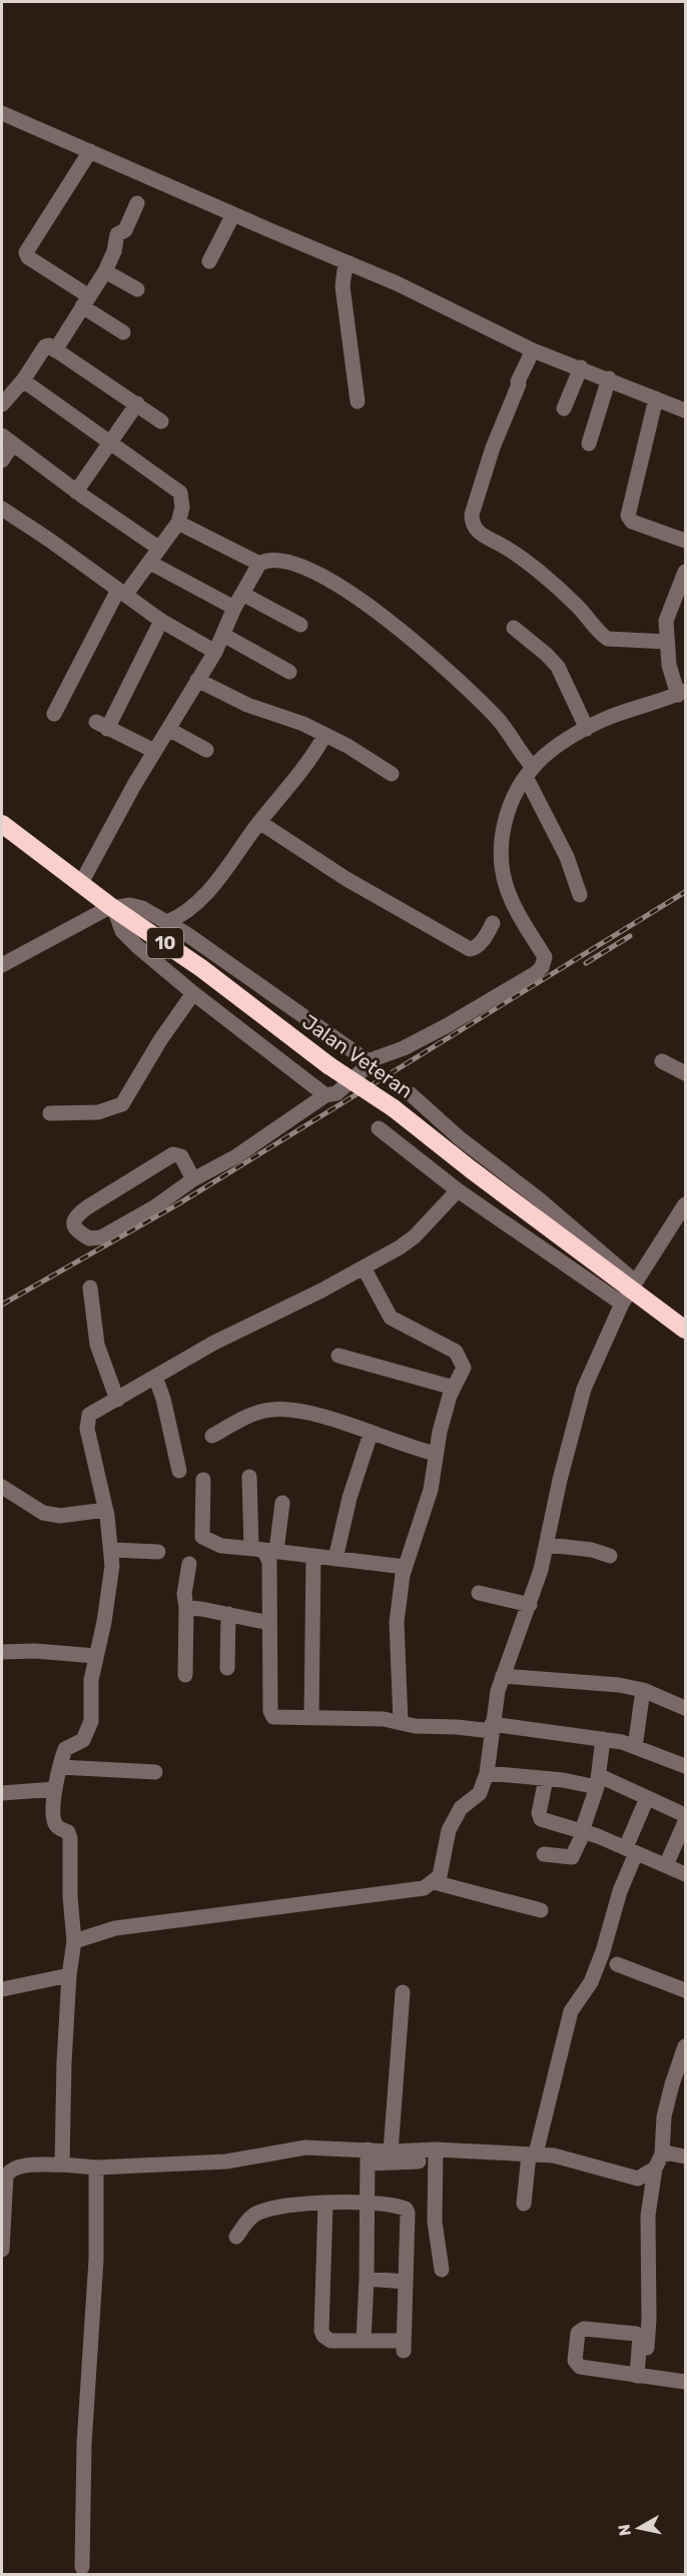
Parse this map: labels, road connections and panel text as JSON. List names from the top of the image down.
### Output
{
  "streets": {
    "highway": ["10", "Jalan Veteran"]
  },
  "north": "left"
}
